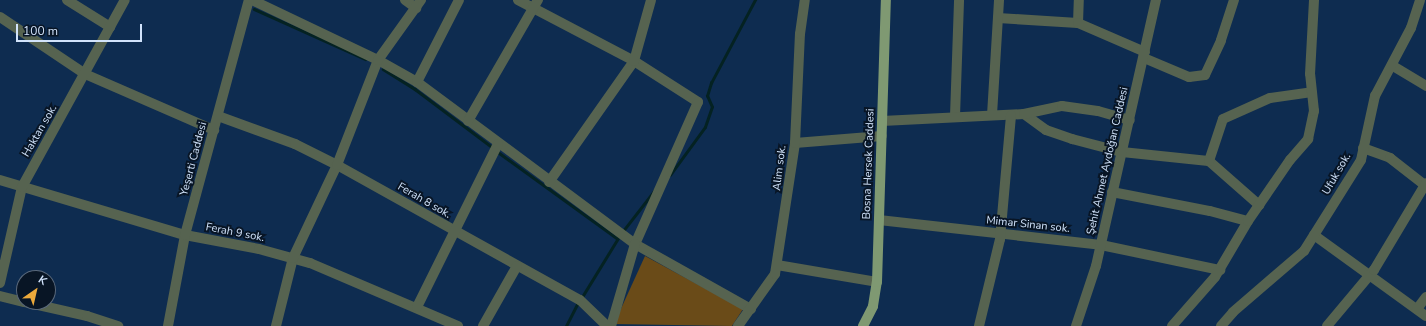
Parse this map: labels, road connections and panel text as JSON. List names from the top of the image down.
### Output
{
  "streets": {
    "main road": ["Bosna Hersek Caddesi"],
    "street": [
      "Haktan sok.",
      "Yeşerti Caddesi",
      "Şehit Ahmet Aydoğan Caddesi",
      "Alim sok.",
      "Ufuk sok.",
      "Ferah 8 sok.",
      "Mimar Sinan sok.",
      "Ferah 9 sok."
    ]
  },
  "crossings": [
    ["Haktan sok.", "Ferah 9 sok."],
    ["Yeşerti Caddesi", "Ferah 8 sok."],
    ["Yeşerti Caddesi", "Ferah 9 sok."],
    ["Şehit Ahmet Aydoğan Caddesi", "Mimar Sinan sok."],
    ["Bosna Hersek Caddesi", "Mimar Sinan sok."]
  ],
  "scale_bar": "100 m",
  "north": "top right"
}
